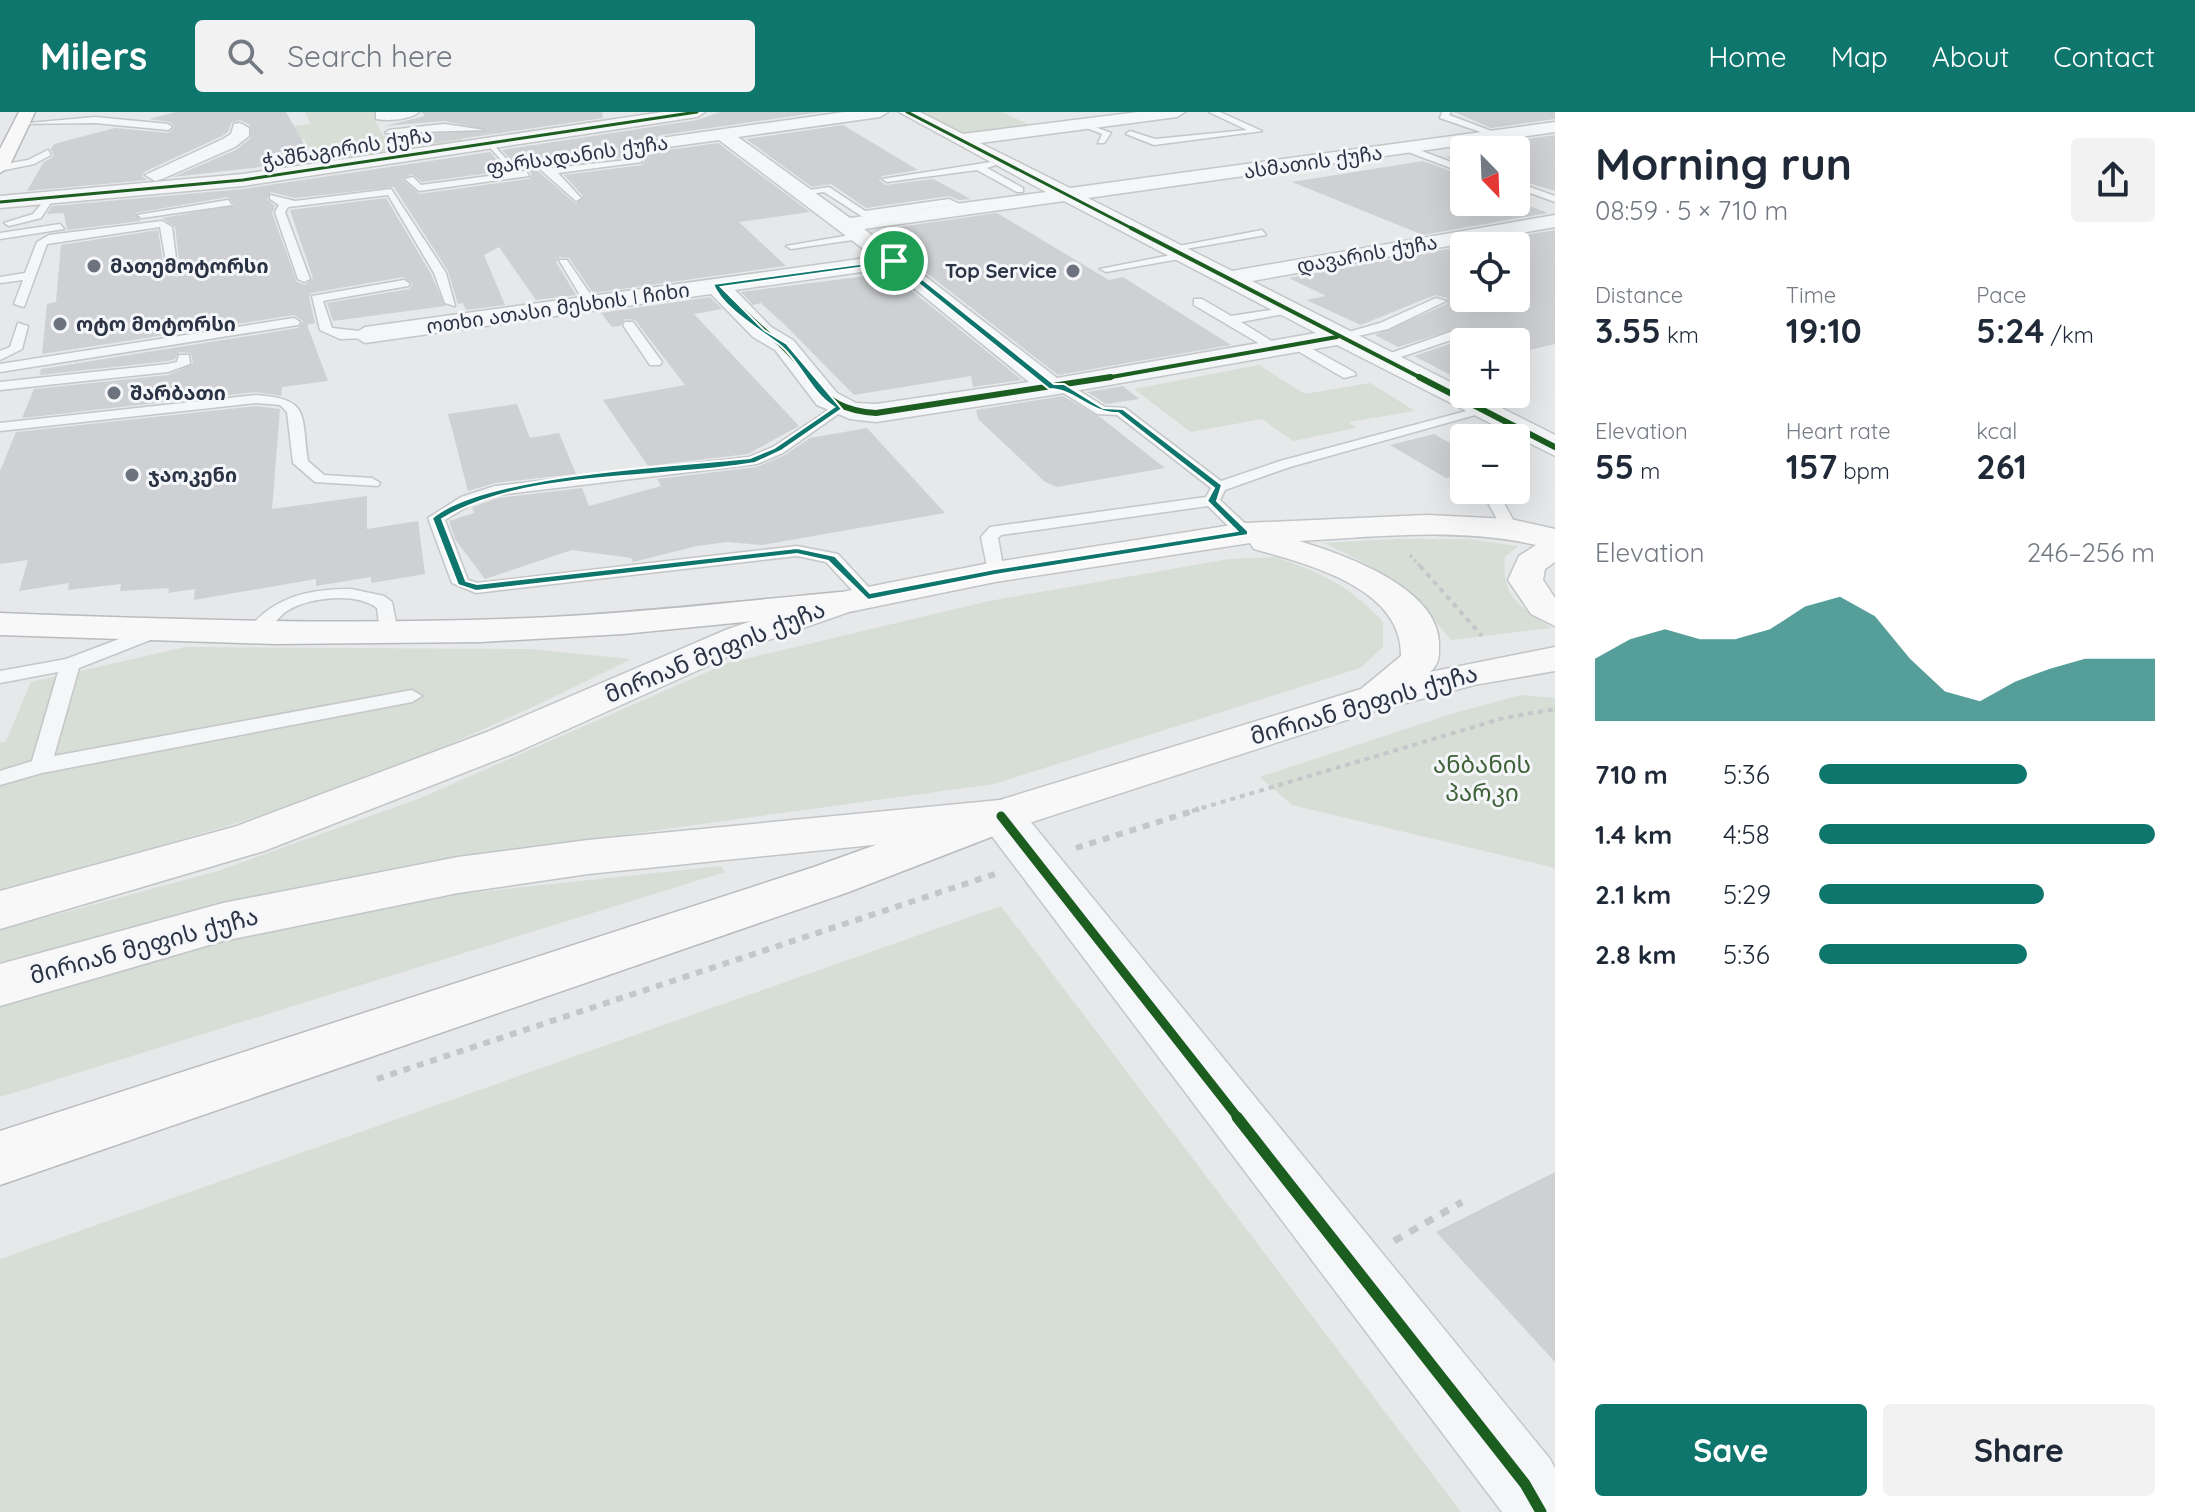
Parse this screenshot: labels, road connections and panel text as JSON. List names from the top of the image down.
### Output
{
  "streets": {
    "main road": ["მირიან მეფის ქუჩა"],
    "street": [
      "ჭაშნაგირის ქუჩა",
      "ფარსადანის ქუჩა",
      "ასმათის ქუჩა",
      "დავარის ქუჩა",
      "ოთხი ათასი მესხის I ჩიხი"
    ]
  },
  "parks": ["ანბანის პარკი"],
  "places": [
    "მათემოტორსი",
    "Top Service",
    "ოტო მოტორსი",
    "შარბათი",
    "ჯაოკენი"
  ],
  "north": "bottom right",
  "page": {
    "header": "Milers",
    "search": "Search here",
    "nav": [
      "Home",
      "Map",
      "About",
      "Contact"
    ],
    "heading": ["Morning run", "08:59 · 5 × 710 m"],
    "map_buttons": ["+", "−"],
    "stats": [
      ["Distance", "3.55 km"],
      ["Time", "19:10"],
      ["Pace", "5:24 /km"],
      ["Elevation", "55 m"],
      ["Heart rate", "157 bpm"],
      ["kcal", "261"]
    ],
    "chart": ["Elevation", "246–256 m"],
    "list": [
      {
        "name": "710 m",
        "note": "5:36"
      },
      {
        "name": "1.4 km",
        "note": "4:58"
      },
      {
        "name": "2.1 km",
        "note": "5:29"
      },
      {
        "name": "2.8 km",
        "note": "5:36"
      }
    ],
    "buttons": ["Save", "Share"]
  }
}
